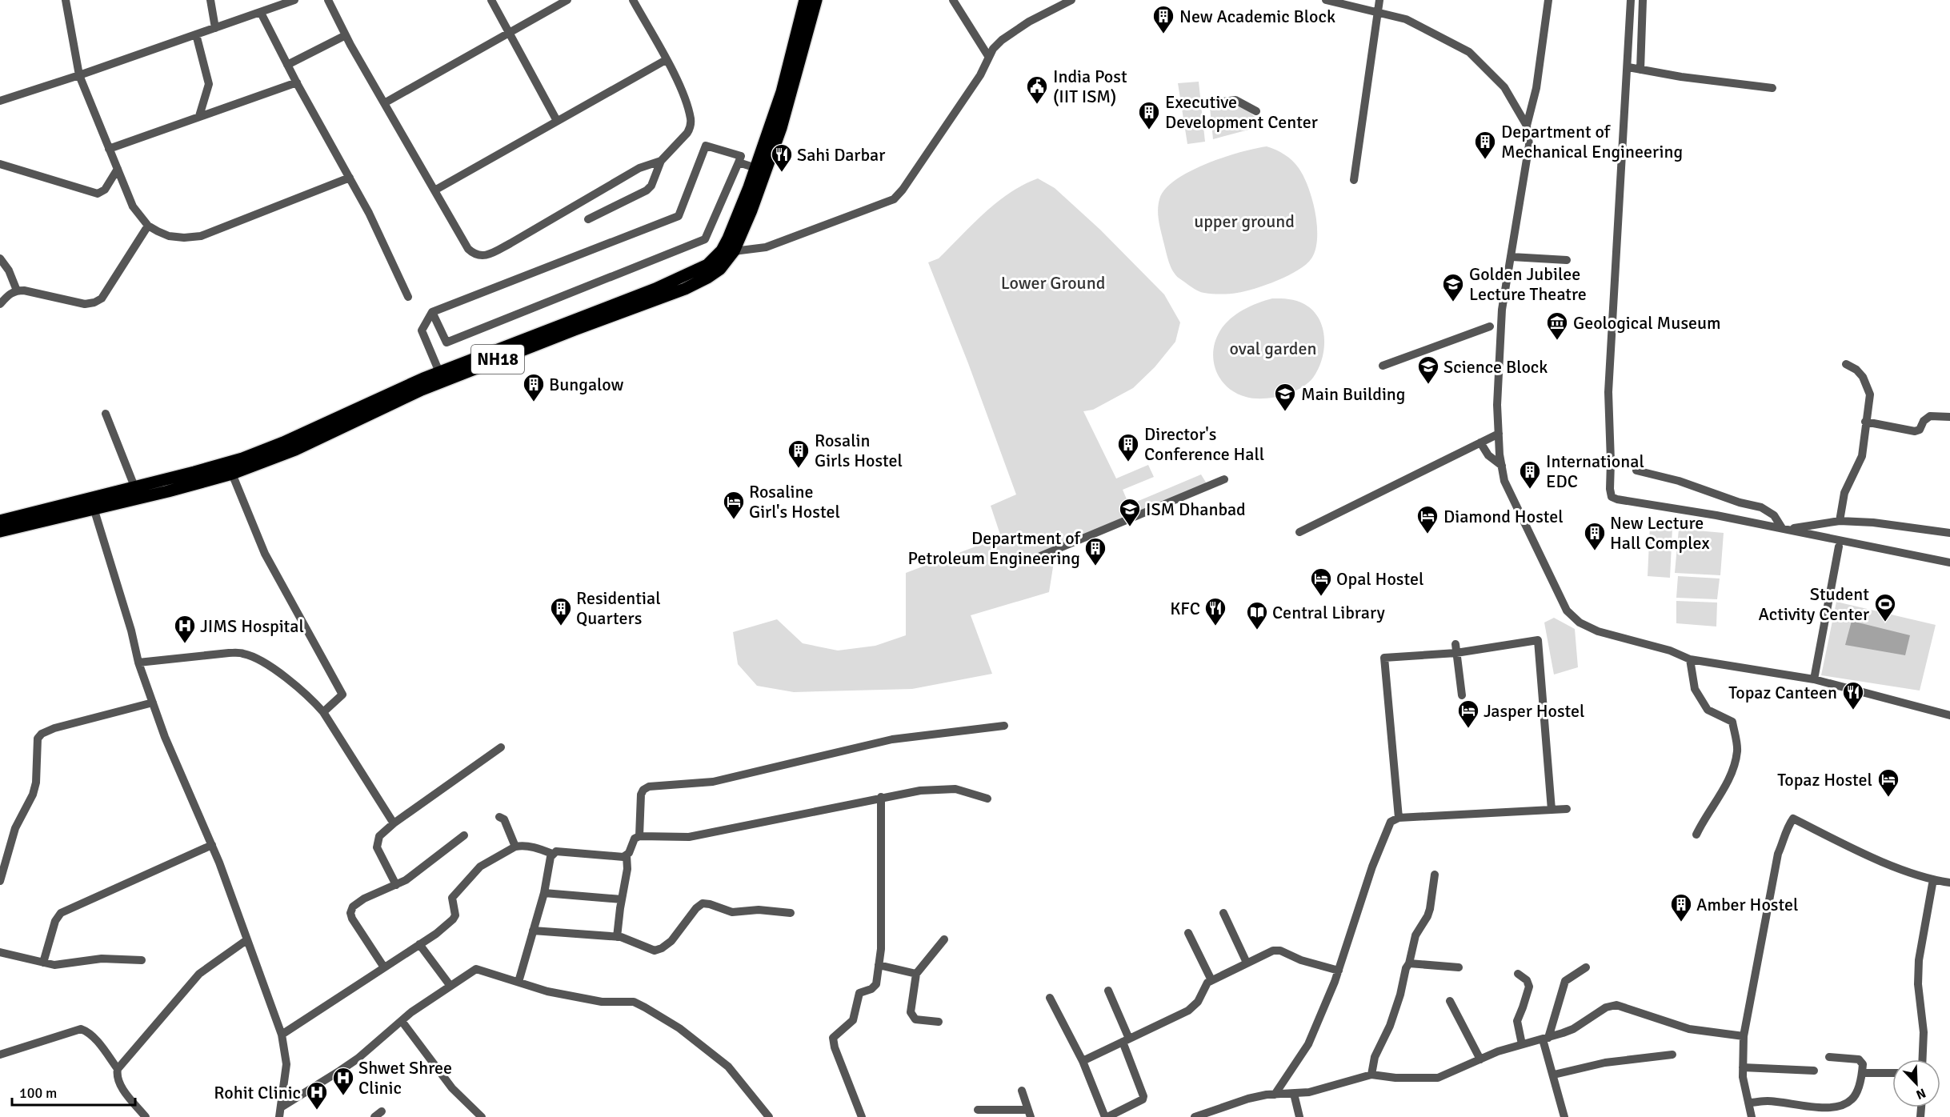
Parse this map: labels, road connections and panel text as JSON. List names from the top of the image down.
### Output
{
  "streets": {
    "highway": ["NH18"]
  },
  "parks": ["upper ground", "Lower Ground", "oval garden"],
  "places": {
    "building": [
      "New Academic Block",
      "Executive Development Center",
      "Department of Mechanical Engineering",
      "Bungalow",
      "Director's Conference Hall",
      "Rosalin Girls Hostel",
      "International EDC",
      "New Lecture Hall Complex",
      "Department of Petroleum Engineering",
      "Residential Quarters",
      "Amber Hostel"
    ],
    "public building": ["India Post (IIT ISM)"],
    "restaurant": ["Sahi Darbar", "KFC", "Topaz Canteen"],
    "school or university": [
      "Golden Jubilee Lecture Theatre",
      "Science Block",
      "Main Building",
      "ISM Dhanbad"
    ],
    "museum": ["Geological Museum"],
    "hotel": [
      "Rosaline Girl's Hostel",
      "Diamond Hostel",
      "Opal Hostel",
      "Jasper Hostel",
      "Topaz Hostel"
    ],
    "sports": ["Student Activity Center"],
    "library": ["Central Library"],
    "hospital": ["JIMS Hospital", "Shwet Shree Clinic", "Rohit Clinic"]
  },
  "scale_bar": "100 m",
  "north": "bottom right"
}
